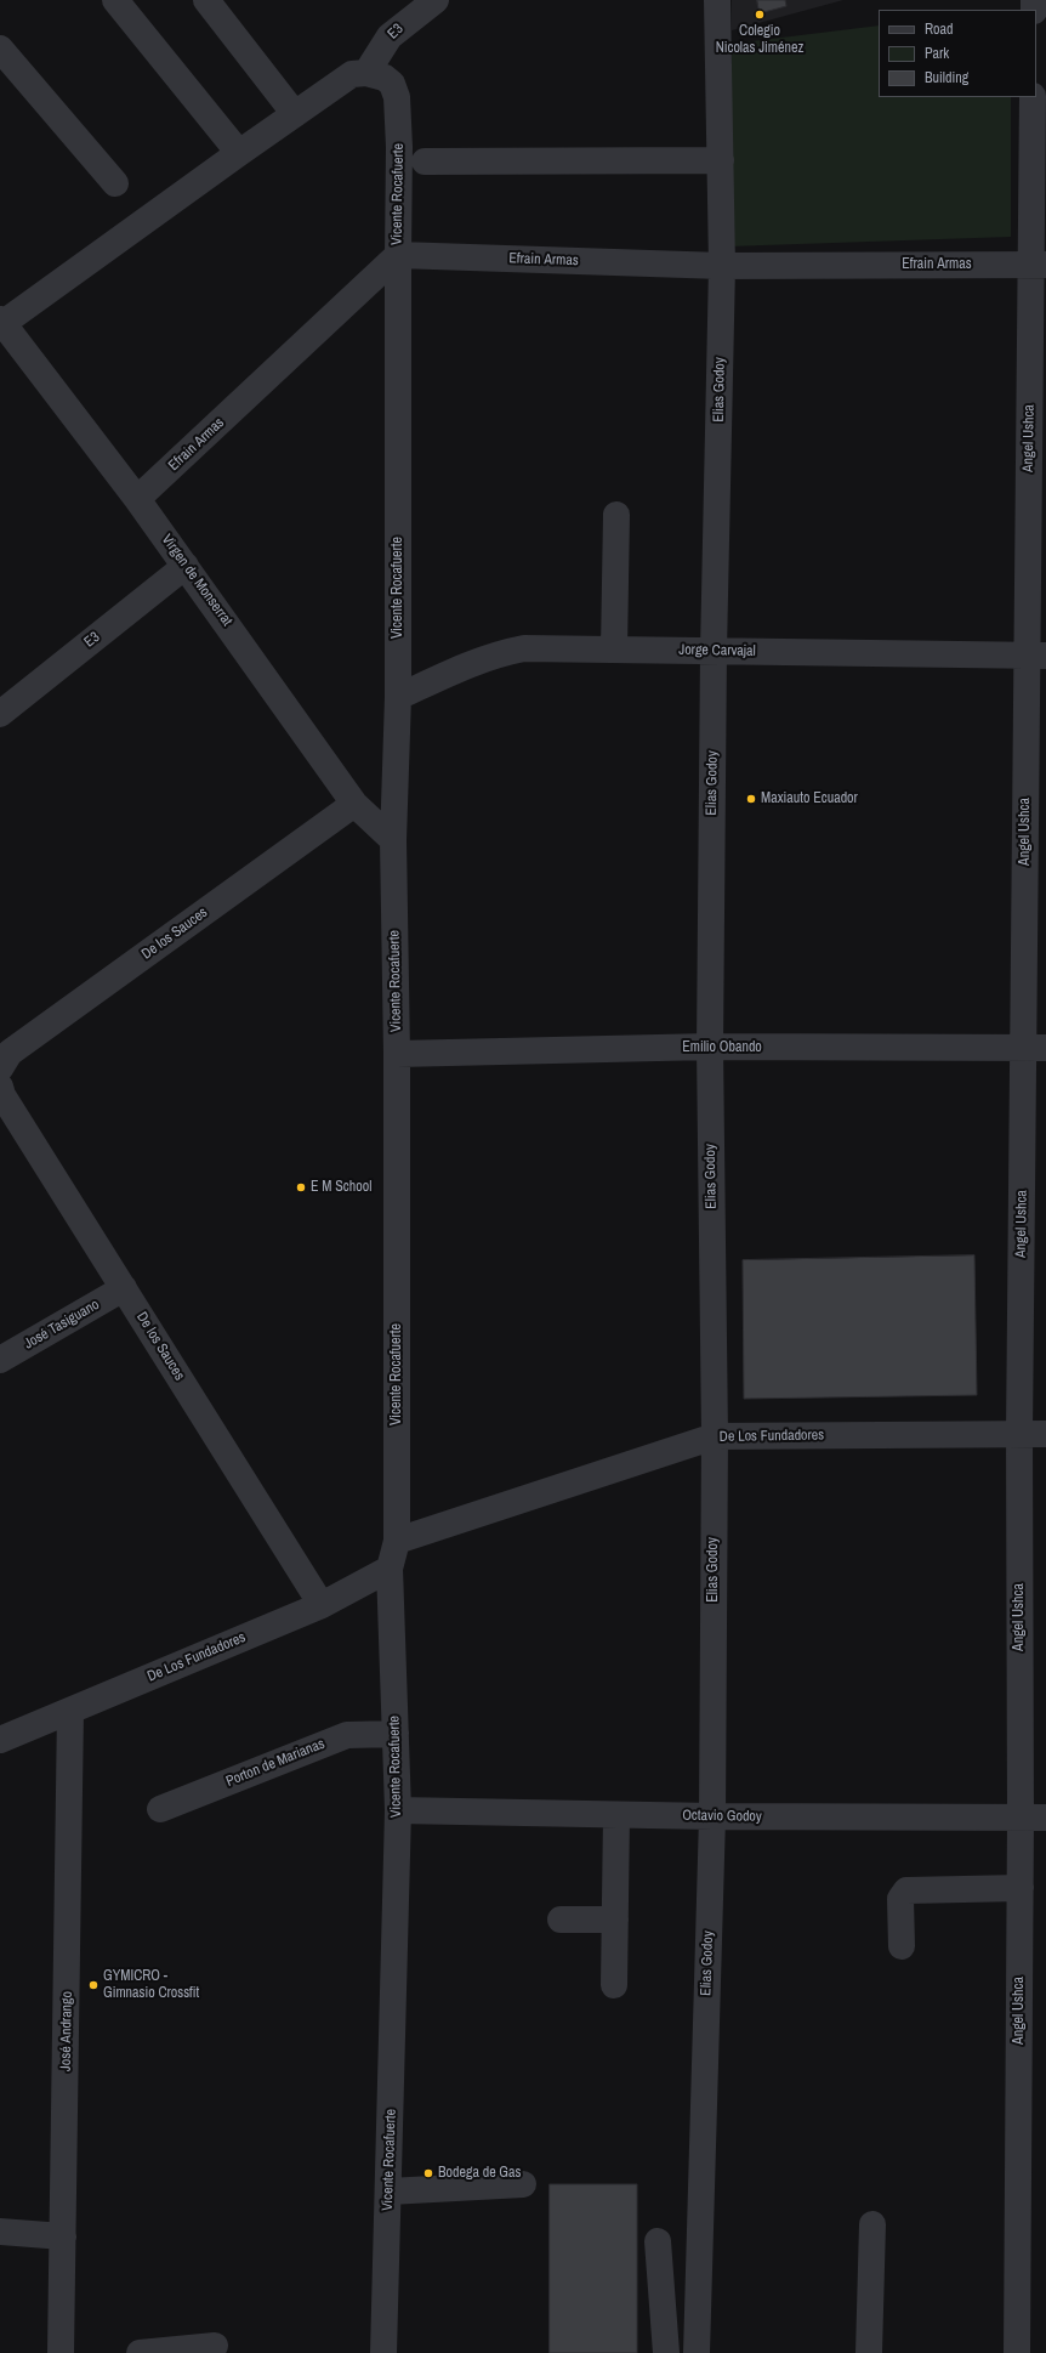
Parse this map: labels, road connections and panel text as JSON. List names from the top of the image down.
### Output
{
  "streets": {
    "street": [
      "E3",
      "Vicente Rocafuerte",
      "Efrain Armas",
      "Elias Godoy",
      "Angel Ushca",
      "Virgen de Monserrat",
      "Jorge Carvajal",
      "De los Sauces",
      "Emilio Obando",
      "José Tasiguano",
      "De Los Fundadores",
      "Porton de Marianas",
      "Octavio Godoy",
      "José Andrango"
    ]
  },
  "crossings": [
    ["E3", "Vicente Rocafuerte"],
    ["E3", "Virgen de Monserrat"],
    ["Vicente Rocafuerte", "Efrain Armas"],
    ["Vicente Rocafuerte", "Virgen de Monserrat"],
    ["Vicente Rocafuerte", "Jorge Carvajal"],
    ["Vicente Rocafuerte", "Emilio Obando"],
    ["Vicente Rocafuerte", "De Los Fundadores"],
    ["Vicente Rocafuerte", "Porton de Marianas"],
    ["Vicente Rocafuerte", "Octavio Godoy"],
    ["Efrain Armas", "Elias Godoy"],
    ["Efrain Armas", "Angel Ushca"],
    ["Efrain Armas", "Virgen de Monserrat"],
    ["Elias Godoy", "Jorge Carvajal"],
    ["Elias Godoy", "Emilio Obando"],
    ["Elias Godoy", "De Los Fundadores"],
    ["Elias Godoy", "Octavio Godoy"],
    ["Angel Ushca", "Jorge Carvajal"],
    ["Angel Ushca", "Emilio Obando"],
    ["Angel Ushca", "De Los Fundadores"],
    ["Angel Ushca", "Octavio Godoy"],
    ["Virgen de Monserrat", "De los Sauces"],
    ["De los Sauces", "José Tasiguano"],
    ["De los Sauces", "De Los Fundadores"],
    ["De Los Fundadores", "José Andrango"]
  ],
  "places": [
    "Colegio Nicolas Jiménez",
    "Maxiauto Ecuador",
    "E M School",
    "GYMICRO - Gimnasio Crossfit",
    "Bodega de Gas"
  ],
  "legend": ["Road", "Park", "Building"]
}
